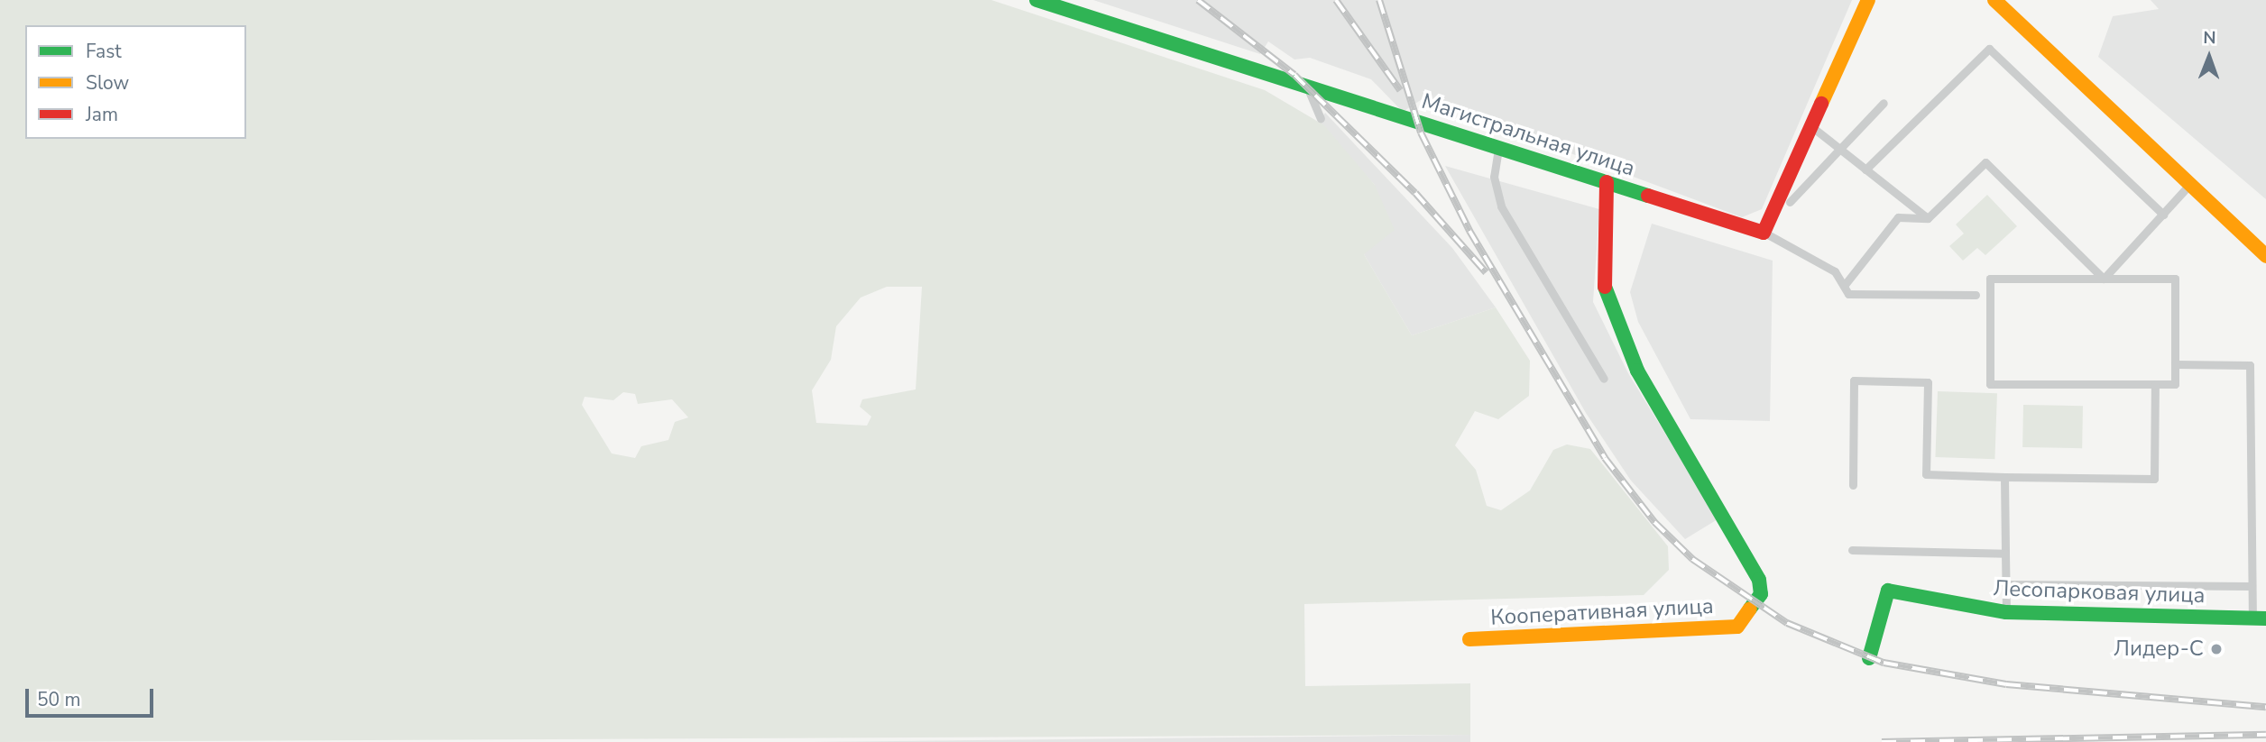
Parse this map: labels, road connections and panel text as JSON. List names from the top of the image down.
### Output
{
  "streets": {
    "street": ["Магистральная улица", "Лесопарковая улица", "Кооперативная улица"]
  },
  "crossings": [
    ["Магистральная улица", "Кооперативная улица"]
  ],
  "places": ["Лидер-С"],
  "legend": ["Fast", "Slow", "Jam"],
  "scale_bar": "50 m",
  "north": "top"
}
